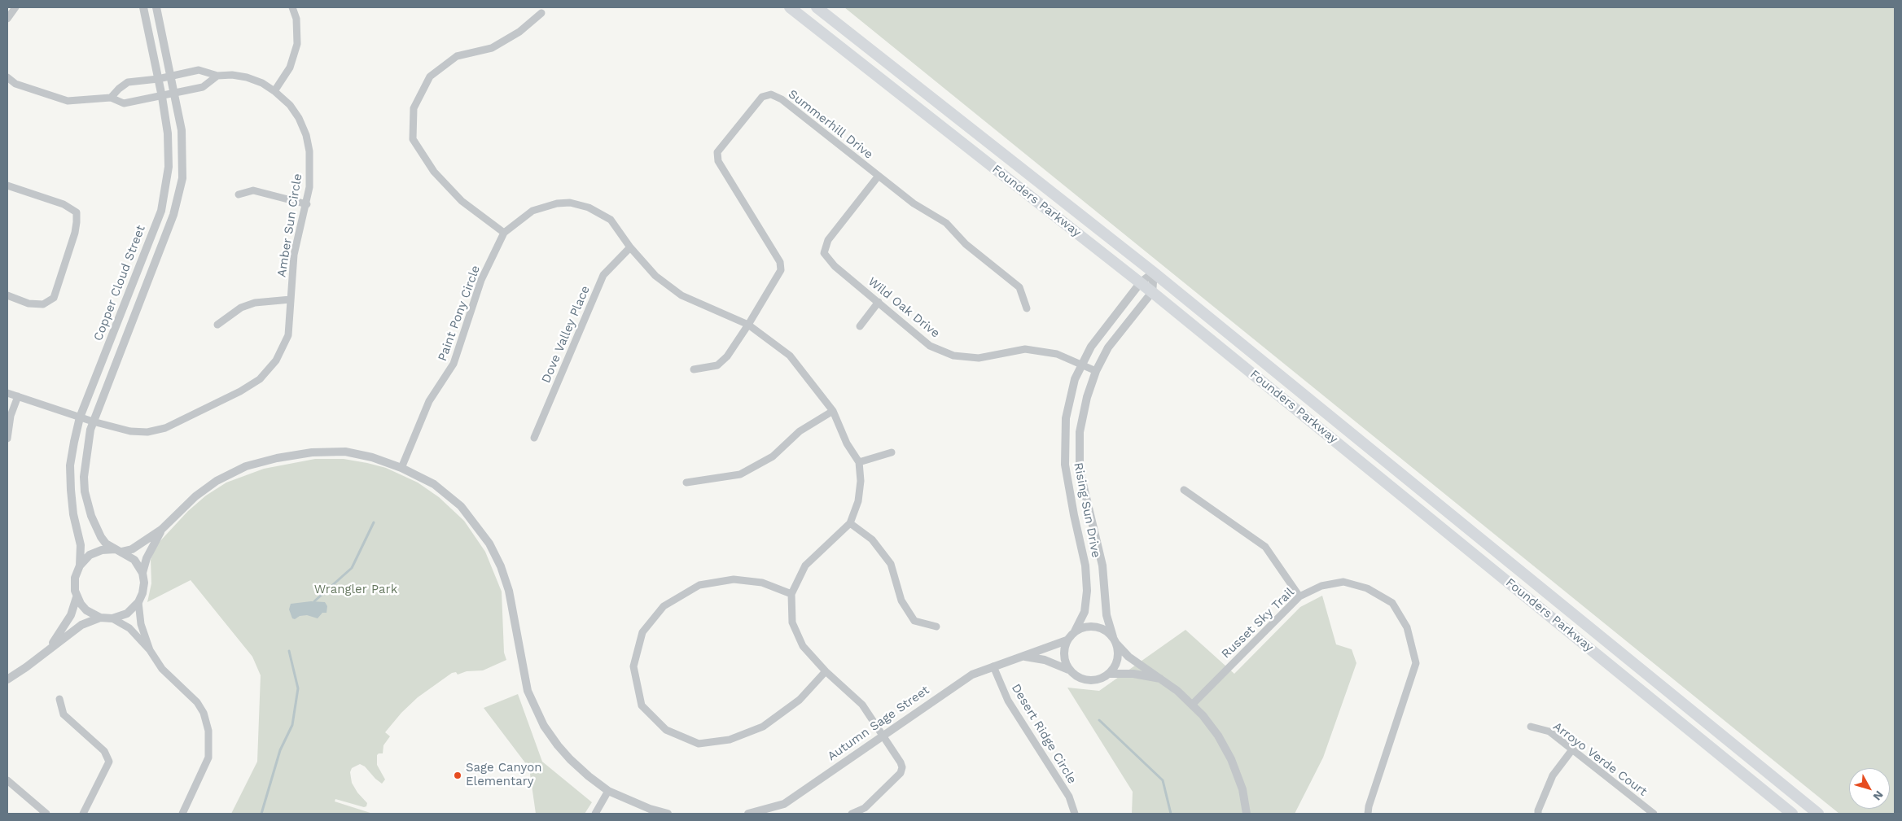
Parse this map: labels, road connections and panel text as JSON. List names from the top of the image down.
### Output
{
  "streets": {
    "highway": ["Founders Parkway"],
    "street": [
      "Summerhill Drive",
      "Amber Sun Circle",
      "Copper Cloud Street",
      "Wild Oak Drive",
      "Paint Pony Circle",
      "Dove Valley Place",
      "Rising Sun Drive",
      "Russet Sky Trail",
      "Autumn Sage Street",
      "Desert Ridge Circle",
      "Arroyo Verde Court"
    ]
  },
  "crossings": [
    ["Summerhill Drive", "Wild Oak Drive"],
    ["Summerhill Drive", "Paint Pony Circle"],
    ["Founders Parkway", "Rising Sun Drive"],
    ["Amber Sun Circle", "Copper Cloud Street"],
    ["Wild Oak Drive", "Rising Sun Drive"],
    ["Paint Pony Circle", "Dove Valley Place"],
    ["Paint Pony Circle", "Autumn Sage Street"],
    ["Rising Sun Drive", "Autumn Sage Street"],
    ["Autumn Sage Street", "Desert Ridge Circle"]
  ],
  "parks": ["Wrangler Park"],
  "places": ["Sage Canyon Elementary"],
  "north": "bottom right"
}
